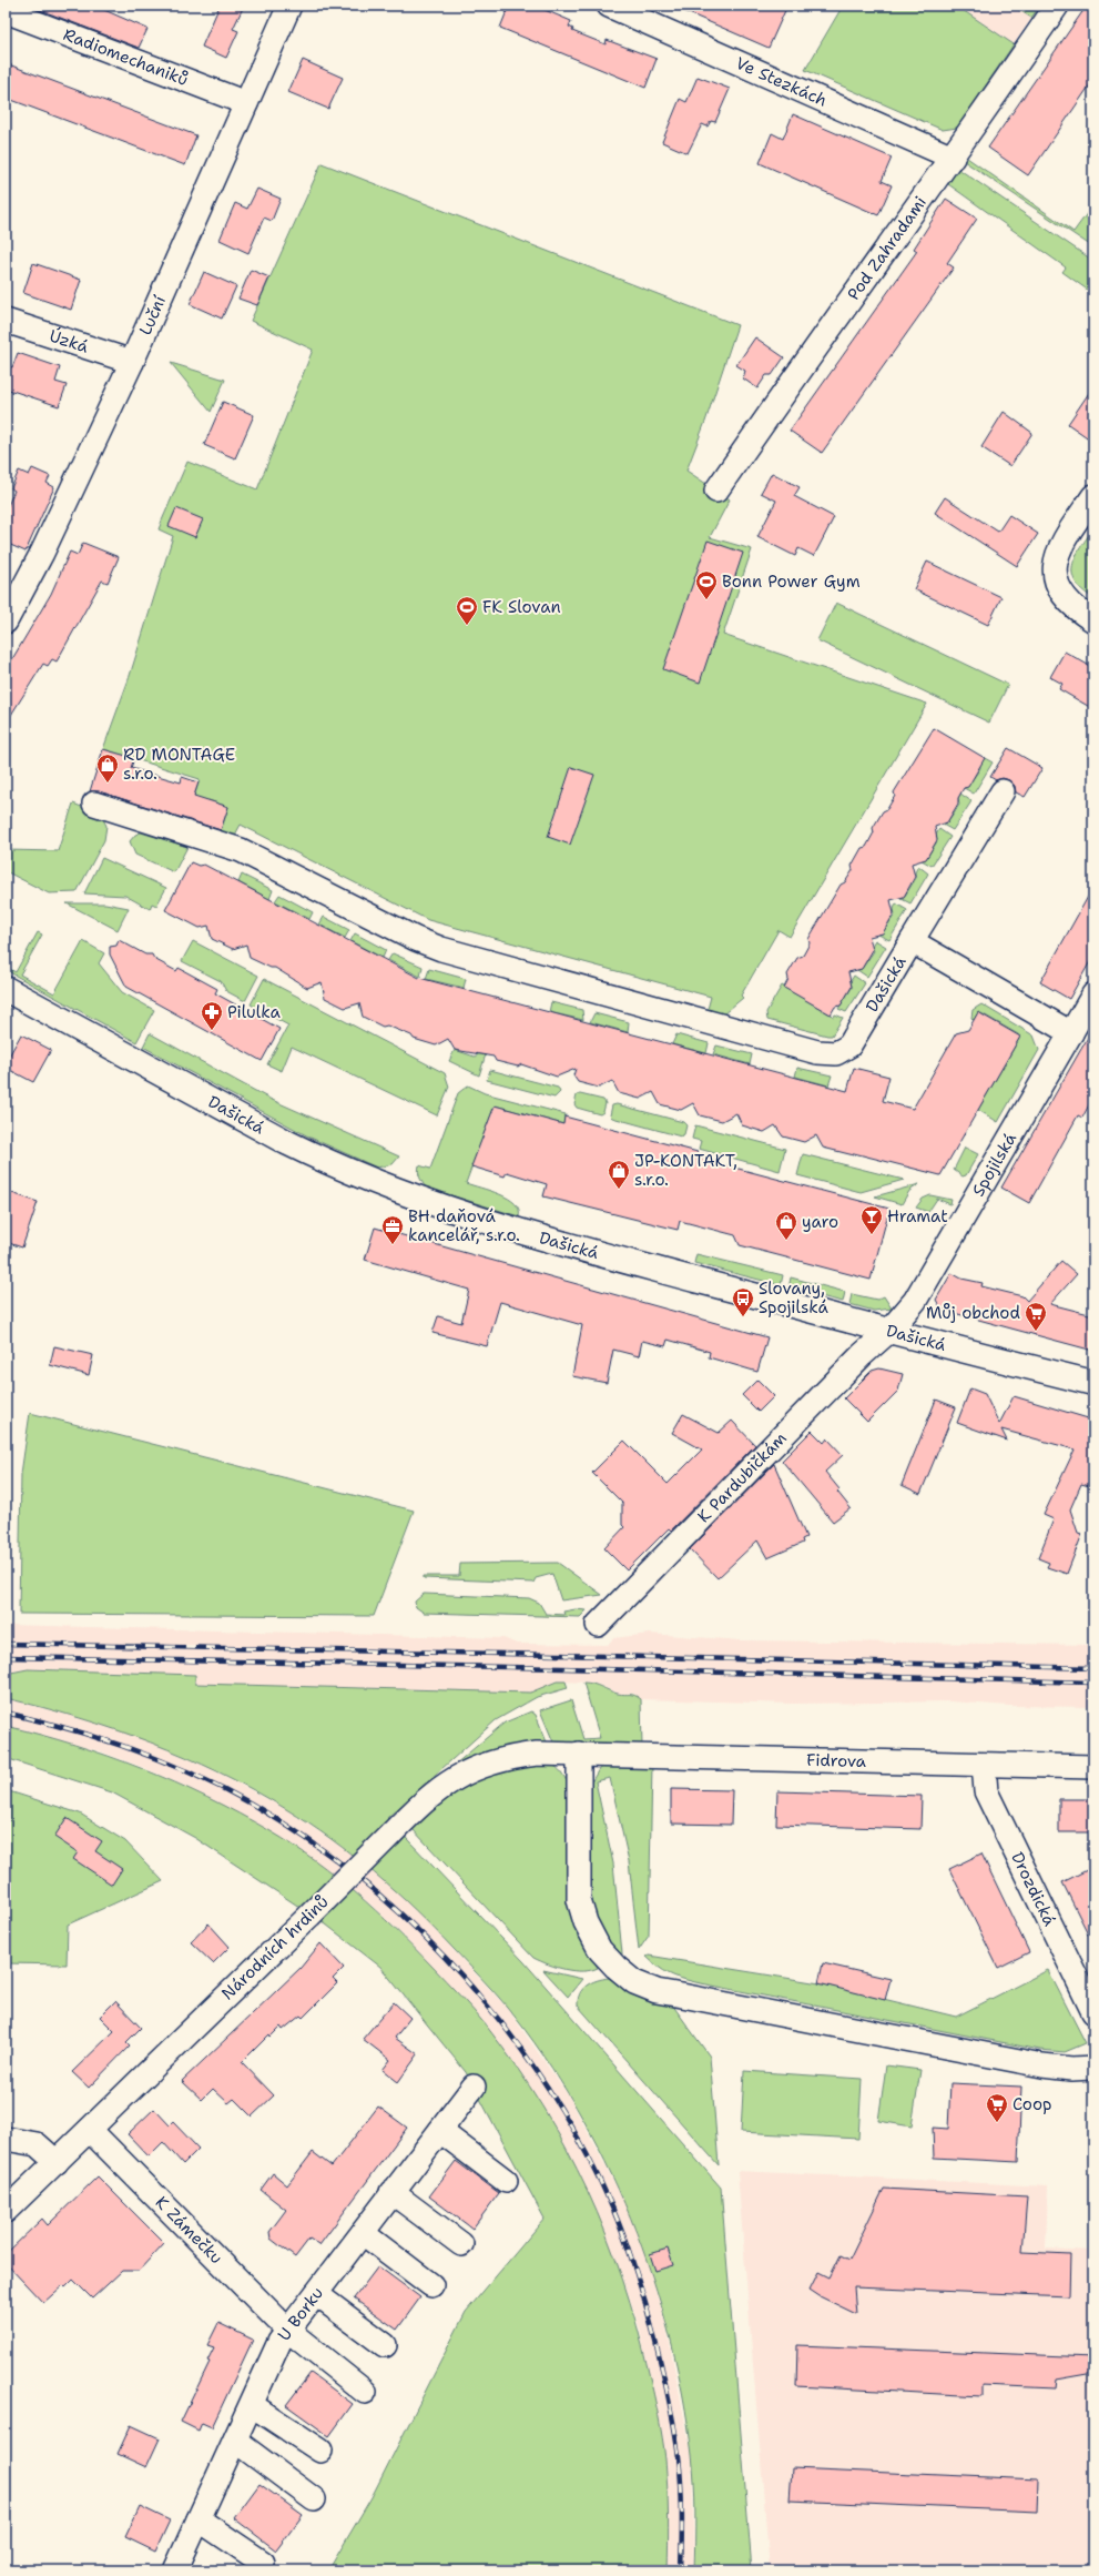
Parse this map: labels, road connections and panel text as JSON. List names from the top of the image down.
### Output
{
  "streets": {
    "main road": ["Dašická"],
    "street": [
      "Radiomechaniků",
      "Ve Stezkách",
      "Pod Zahradami",
      "Luční",
      "Úzká",
      "Spojilská",
      "K Pardubičkám",
      "Fidrova",
      "Drozdická",
      "Národních hrdinů",
      "K Zámečku",
      "U Borku"
    ]
  },
  "crossings": [
    ["Radiomechaniků", "Luční"],
    ["Ve Stezkách", "Pod Zahradami"],
    ["Luční", "Úzká"],
    ["Dašická", "Spojilská"],
    ["Dašická", "K Pardubičkám"],
    ["Spojilská", "K Pardubičkám"],
    ["Fidrova", "Drozdická"],
    ["Fidrova", "Národních hrdinů"],
    ["Národních hrdinů", "K Zámečku"],
    ["K Zámečku", "U Borku"]
  ],
  "places": {
    "sports": ["Bonn Power Gym", "FK Slovan"],
    "shop": ["RD MONTAGE s.r.o.", "JP-KONTAKT, s.r.o.", "yaro"],
    "pharmacy": ["Pilulka"],
    "bar": ["Hramat"],
    "office": ["BH daňová kancelář, s.r.o."],
    "bus stop": ["Slovany, Spojilská"],
    "supermarket": ["Můj obchod", "Coop"]
  }
}
